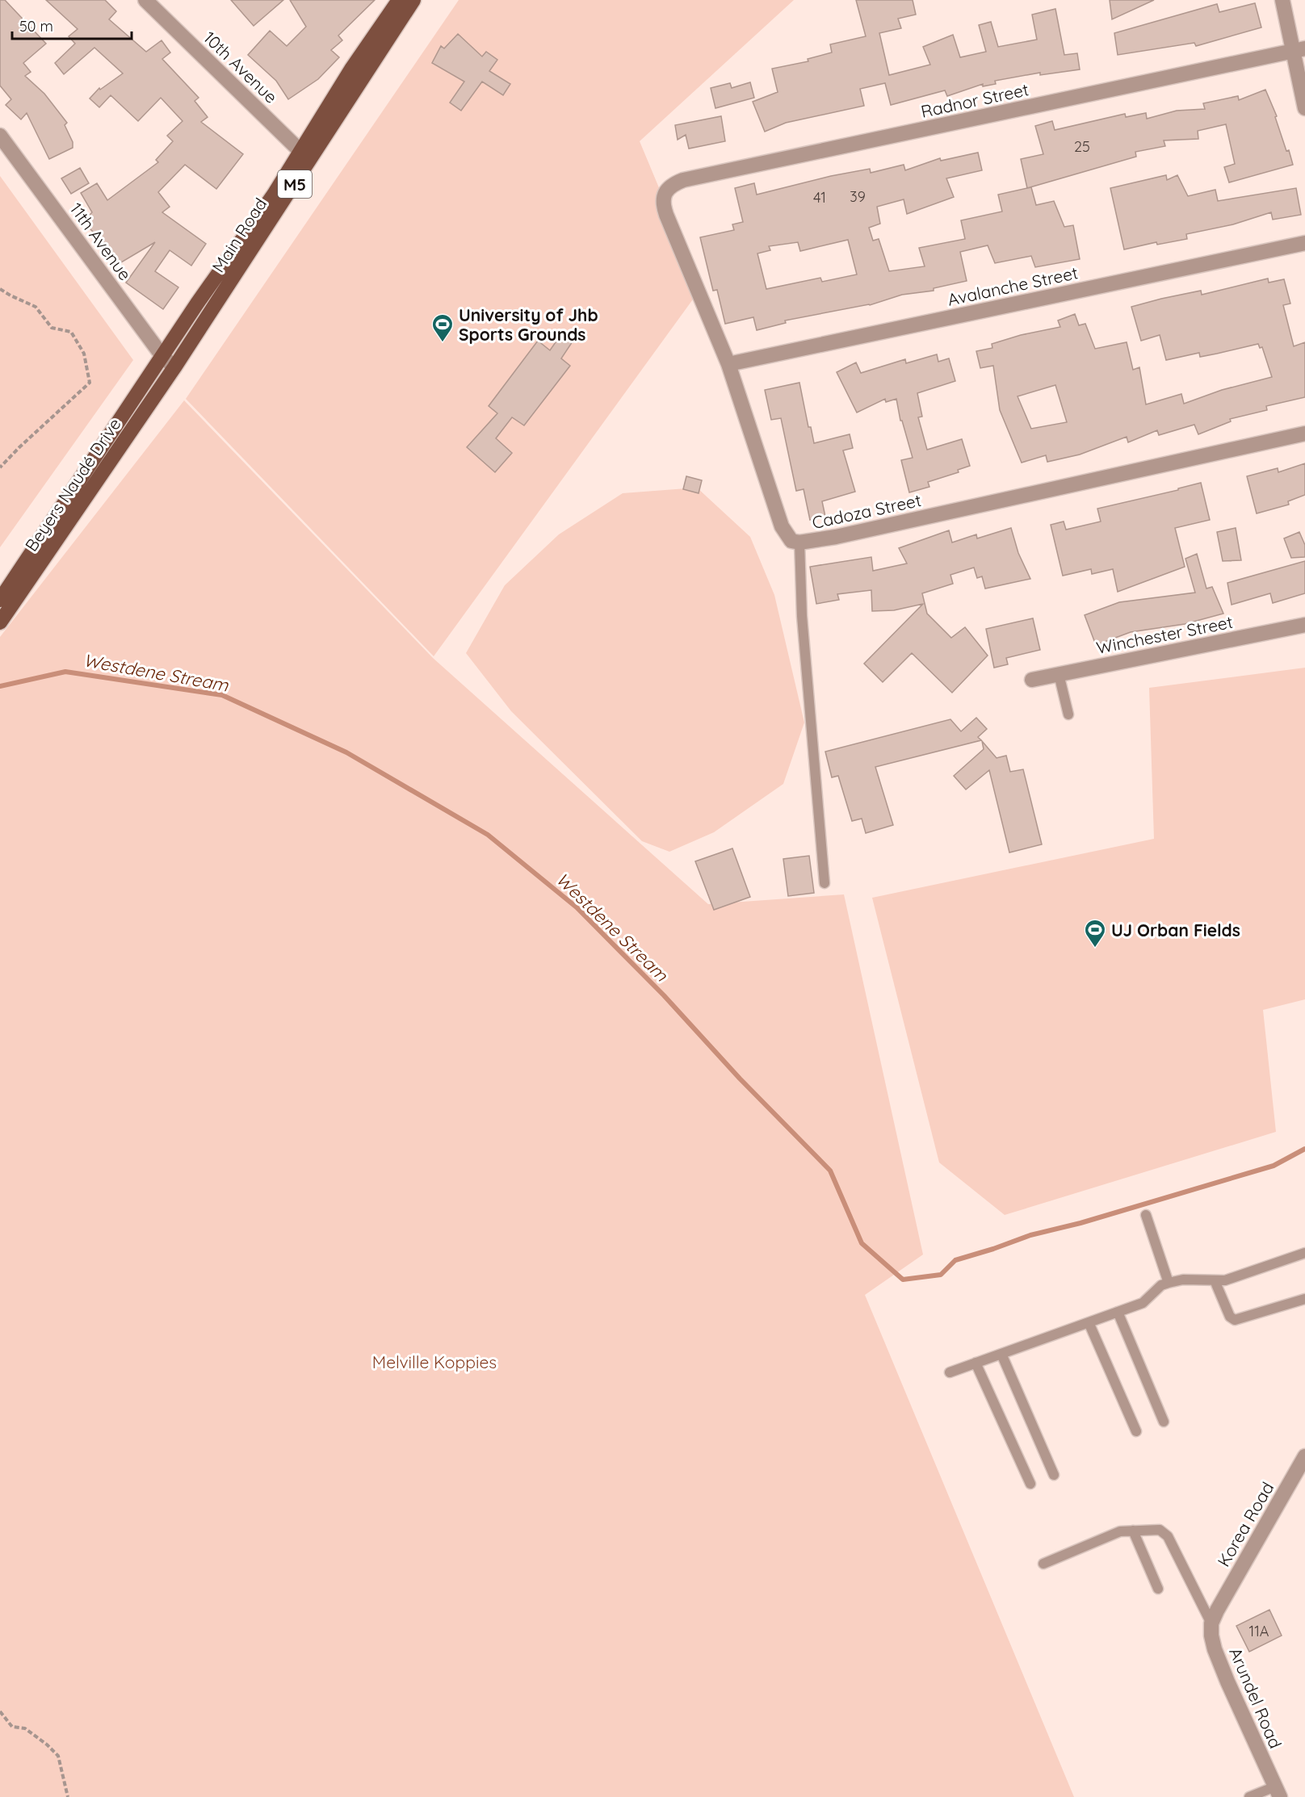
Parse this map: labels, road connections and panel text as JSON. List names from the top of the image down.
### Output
{
  "streets": {
    "main road": ["M5", "Main Road", "Beyers Naudé Drive"],
    "street": [
      "10th Avenue",
      "Radnor Street",
      "11th Avenue",
      "Avalanche Street",
      "Cadoza Street",
      "Winchester Street",
      "Korea Road",
      "Arundel Road"
    ]
  },
  "crossings": [
    ["10th Avenue", "Main Road"],
    ["Radnor Street", "Cadoza Street"],
    ["Main Road", "11th Avenue"],
    ["Main Road", "Beyers Naudé Drive"],
    ["11th Avenue", "Beyers Naudé Drive"],
    ["Avalanche Street", "Cadoza Street"],
    ["Korea Road", "Arundel Road"]
  ],
  "water": ["Westdene Stream"],
  "parks": ["Melville Koppies"],
  "places": {
    "sports": ["University of Jhb Sports Grounds", "UJ Orban Fields"]
  },
  "house_numbers": [
    "25",
    "39",
    "41",
    "11A"
  ],
  "scale_bar": "50 m"
}
